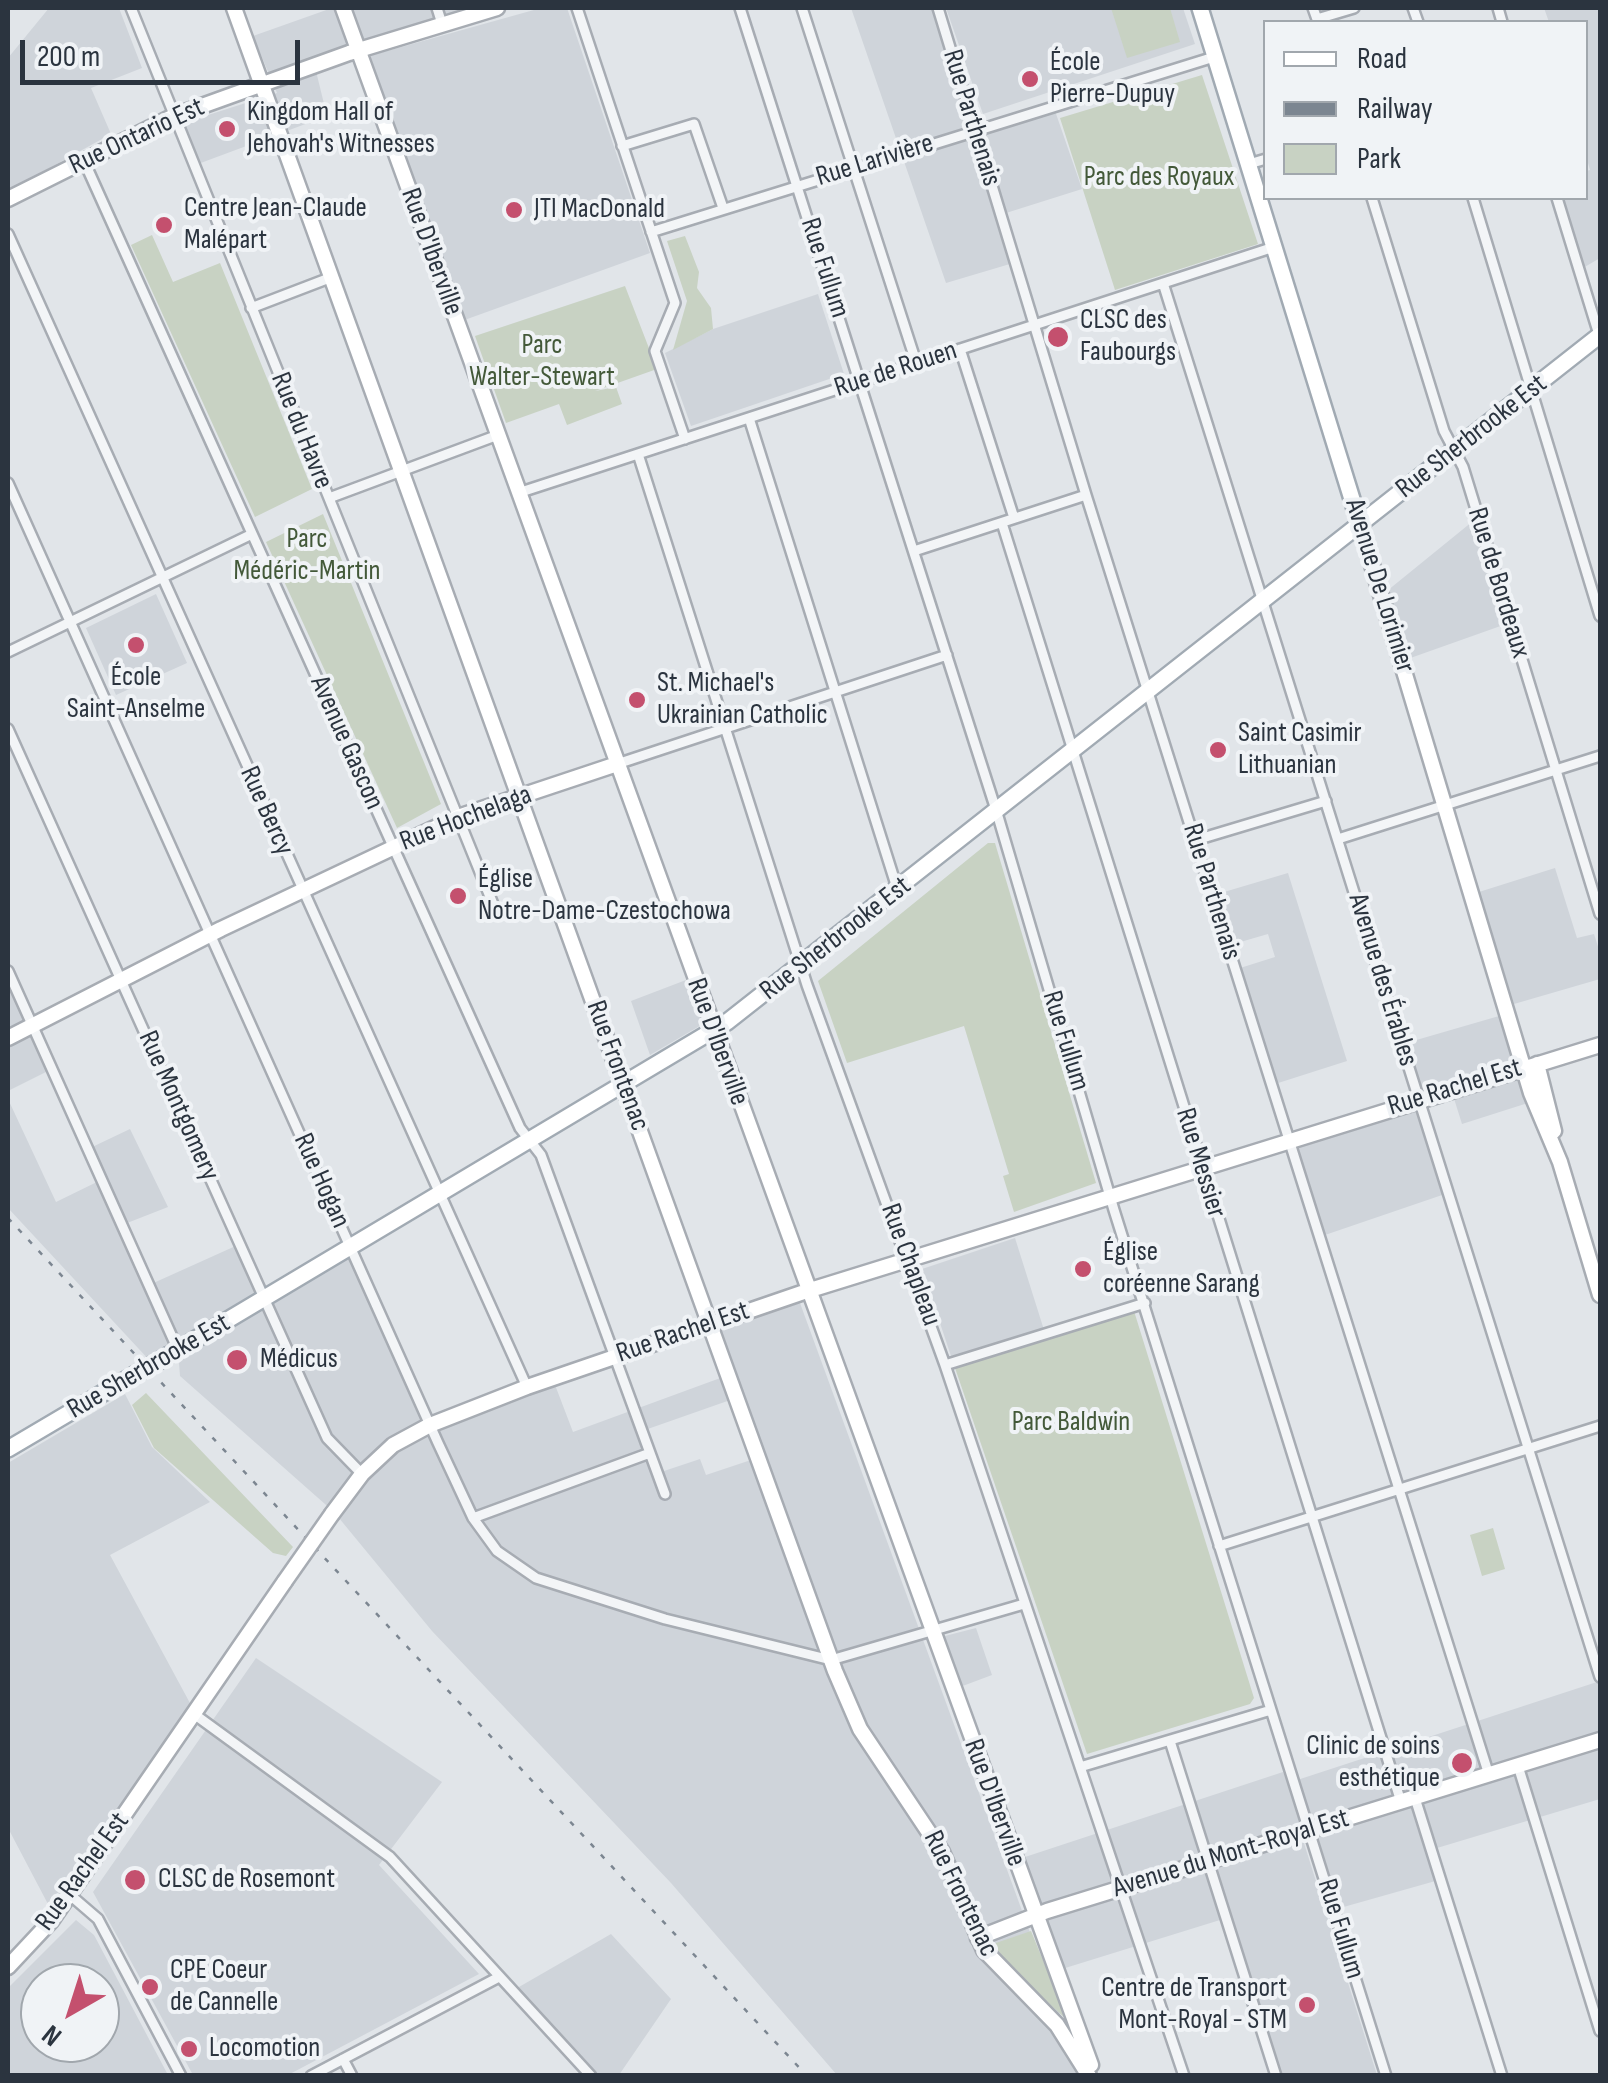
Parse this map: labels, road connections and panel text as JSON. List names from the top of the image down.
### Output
{
  "streets": {
    "main road": [
      "Rue Ontario Est",
      "Rue D'Iberville",
      "Rue Sherbrooke Est",
      "Avenue De Lorimier",
      "Rue Hochelaga",
      "Rue Frontenac",
      "Rue Rachel Est",
      "Avenue du Mont-Royal Est"
    ],
    "street": [
      "Rue Parthenais",
      "Rue Larivière",
      "Rue Fullum",
      "Rue de Rouen",
      "Rue du Havre",
      "Rue de Bordeaux",
      "Avenue Gascon",
      "Rue Bercy",
      "Avenue des Érables",
      "Rue Montgomery",
      "Rue Messier",
      "Rue Hogan",
      "Rue Chapleau"
    ]
  },
  "crossings": [
    ["Rue Parthenais", "Rue Larivière"],
    ["Rue Parthenais", "Rue de Rouen"],
    ["Rue Parthenais", "Rue Sherbrooke Est"],
    ["Rue Parthenais", "Rue Rachel Est"],
    ["Rue Parthenais", "Avenue du Mont-Royal Est"],
    ["Rue Ontario Est", "Rue D'Iberville"],
    ["Rue Ontario Est", "Rue du Havre"],
    ["Rue Ontario Est", "Avenue Gascon"],
    ["Rue Ontario Est", "Rue Frontenac"],
    ["Rue Larivière", "Rue Fullum"],
    ["Rue Larivière", "Avenue De Lorimier"],
    ["Rue D'Iberville", "Rue de Rouen"],
    ["Rue D'Iberville", "Rue Sherbrooke Est"],
    ["Rue D'Iberville", "Rue Hochelaga"],
    ["Rue D'Iberville", "Rue Frontenac"],
    ["Rue D'Iberville", "Rue Rachel Est"],
    ["Rue D'Iberville", "Avenue du Mont-Royal Est"],
    ["Rue Fullum", "Rue de Rouen"],
    ["Rue Fullum", "Rue Sherbrooke Est"],
    ["Rue Fullum", "Rue Hochelaga"],
    ["Rue Fullum", "Rue Rachel Est"],
    ["Rue Fullum", "Avenue du Mont-Royal Est"],
    ["Rue de Rouen", "Avenue De Lorimier"],
    ["Rue de Rouen", "Avenue des Érables"],
    ["Rue de Rouen", "Rue Chapleau"],
    ["Rue du Havre", "Rue Hochelaga"],
    ["Rue Sherbrooke Est", "Rue de Bordeaux"],
    ["Rue Sherbrooke Est", "Avenue De Lorimier"],
    ["Rue Sherbrooke Est", "Avenue Gascon"],
    ["Rue Sherbrooke Est", "Rue Bercy"],
    ["Rue Sherbrooke Est", "Avenue des Érables"],
    ["Rue Sherbrooke Est", "Rue Frontenac"],
    ["Rue Sherbrooke Est", "Rue Montgomery"],
    ["Rue Sherbrooke Est", "Rue Messier"],
    ["Rue Sherbrooke Est", "Rue Hogan"],
    ["Rue Sherbrooke Est", "Rue Chapleau"],
    ["Avenue De Lorimier", "Rue Rachel Est"],
    ["Avenue Gascon", "Rue Hochelaga"],
    ["Avenue Gascon", "Rue Rachel Est"],
    ["Rue Bercy", "Rue Hochelaga"],
    ["Rue Bercy", "Rue Rachel Est"],
    ["Rue Hochelaga", "Rue Frontenac"],
    ["Rue Hochelaga", "Rue Montgomery"],
    ["Rue Hochelaga", "Rue Hogan"],
    ["Rue Hochelaga", "Rue Chapleau"],
    ["Avenue des Érables", "Rue Rachel Est"],
    ["Rue Frontenac", "Rue Rachel Est"],
    ["Rue Frontenac", "Rue Hogan"],
    ["Rue Frontenac", "Avenue du Mont-Royal Est"],
    ["Rue Rachel Est", "Rue Montgomery"],
    ["Rue Rachel Est", "Rue Messier"],
    ["Rue Rachel Est", "Rue Hogan"],
    ["Rue Rachel Est", "Rue Chapleau"],
    ["Rue Messier", "Avenue du Mont-Royal Est"],
    ["Rue Chapleau", "Avenue du Mont-Royal Est"]
  ],
  "parks": [
    "Parc des Royaux",
    "Parc Walter-Stewart",
    "Parc Médéric-Martin",
    "Parc Baldwin"
  ],
  "places": [
    "École Pierre-Dupuy",
    "Kingdom Hall of Jehovah's Witnesses",
    "JTI MacDonald",
    "Centre Jean-Claude Malépart",
    "CLSC des Faubourgs",
    "École Saint-Anselme",
    "St. Michael's Ukrainian Catholic",
    "Saint Casimir Lithuanian",
    "Église Notre-Dame-Czestochowa",
    "Église coréenne Sarang",
    "Médicus",
    "Clinic de soins esthétique",
    "CLSC de Rosemont",
    "CPE Coeur de Cannelle",
    "Centre de Transport Mont-Royal - STM",
    "Locomotion"
  ],
  "legend": ["Road", "Railway", "Park"],
  "scale_bar": "200 m",
  "north": "bottom left"
}
